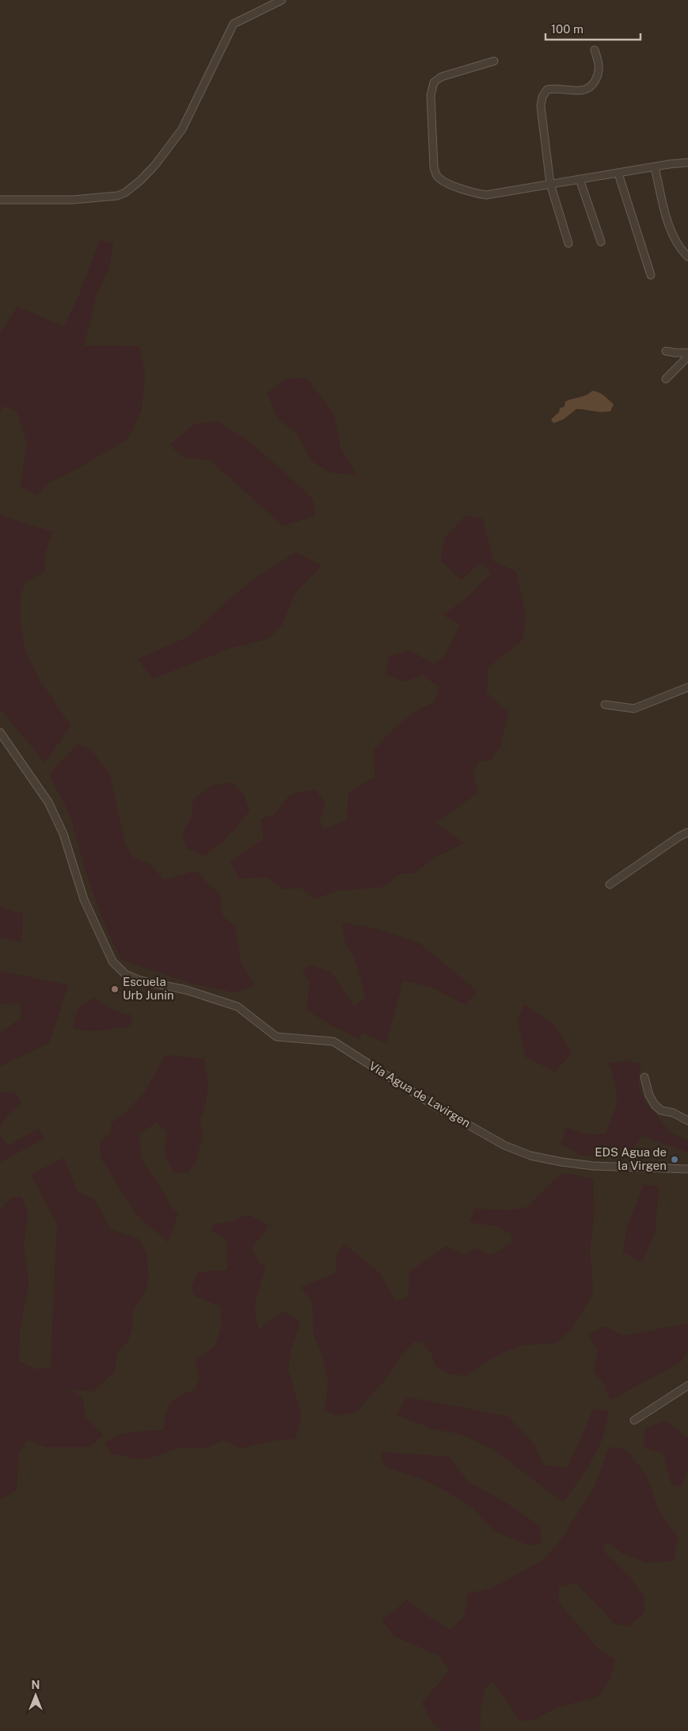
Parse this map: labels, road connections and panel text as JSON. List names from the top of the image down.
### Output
{
  "streets": {
    "street": ["Vía Agua de Lavirgen"]
  },
  "places": ["Escuela Urb Junin", "EDS Agua de la Virgen"],
  "scale_bar": "100 m",
  "north": "top"
}
